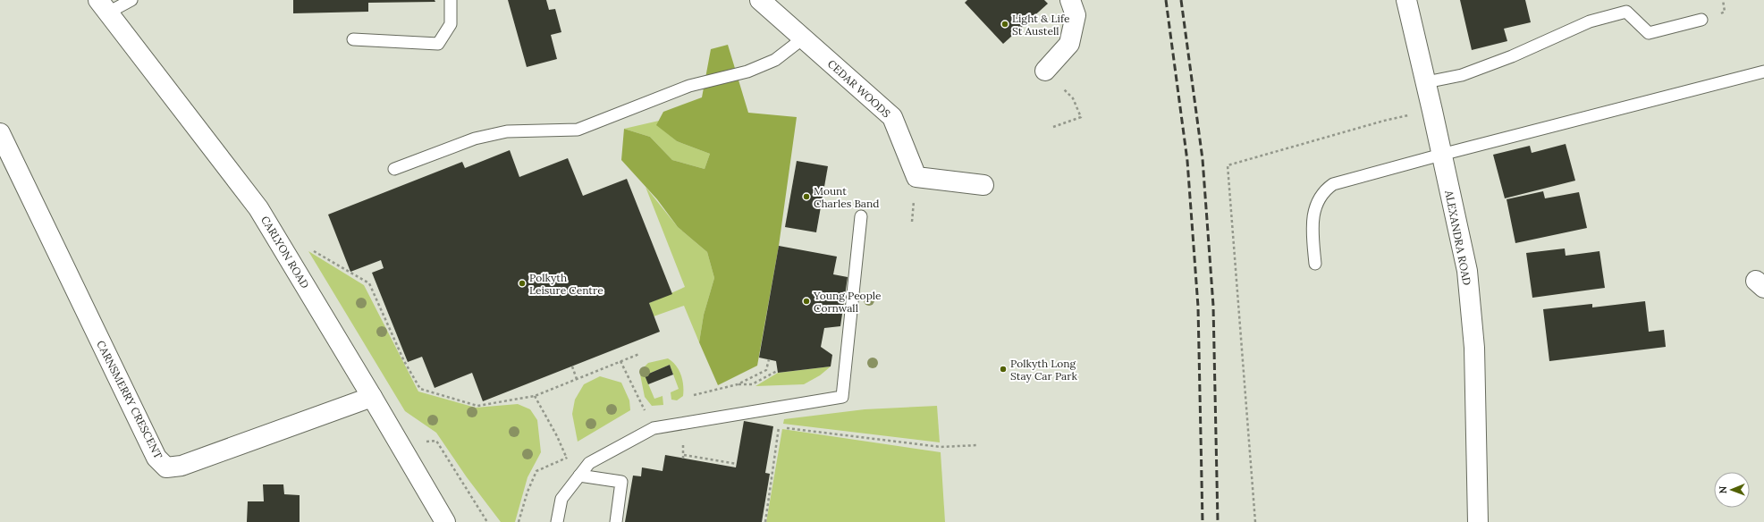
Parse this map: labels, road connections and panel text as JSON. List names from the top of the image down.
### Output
{
  "streets": {
    "street": [
      "CEDAR WOODS",
      "ALEXANDRA ROAD",
      "CARLYON ROAD",
      "CARNSMERRY CRESCENT"
    ]
  },
  "crossings": [
    ["CARLYON ROAD", "CARNSMERRY CRESCENT"]
  ],
  "places": [
    "Light & Life St Austell",
    "Mount Charles Band",
    "Polkyth Leisure Centre",
    "Young People Cornwall",
    "Polkyth Long Stay Car Park"
  ],
  "north": "left"
}
